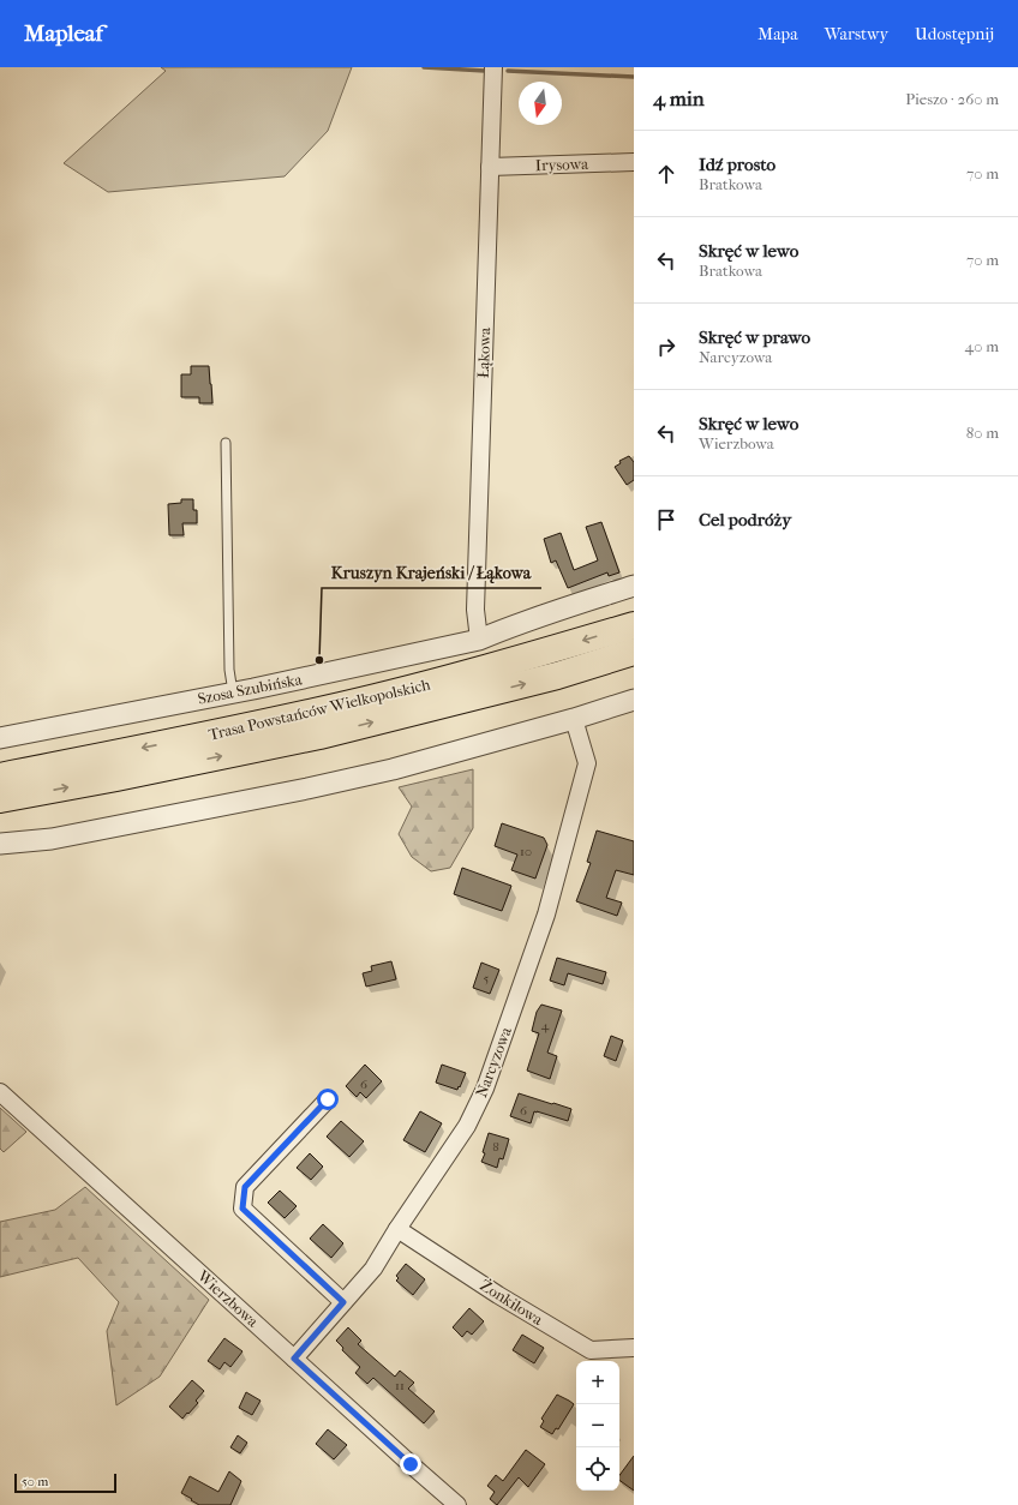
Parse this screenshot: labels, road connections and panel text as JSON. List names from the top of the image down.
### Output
{
  "streets": {
    "highway": ["Trasa Powstańców Wielkopolskich"],
    "street": [
      "Irysowa",
      "Łąkowa",
      "Szosa Szubińska",
      "Narcyzowa",
      "Wierzbowa",
      "Żonkilowa"
    ]
  },
  "crossings": [
    ["Irysowa", "Łąkowa"],
    ["Łąkowa", "Szosa Szubińska"],
    ["Narcyzowa", "Wierzbowa"],
    ["Narcyzowa", "Żonkilowa"]
  ],
  "places": ["Kruszyn Krajeński / Łąkowa"],
  "house_numbers": [
    "10",
    "5",
    "4",
    "6",
    "6",
    "8",
    "11"
  ],
  "scale_bar": "50 m",
  "north": "bottom",
  "page": {
    "header": "Mapleaf",
    "nav": ["Mapa", "Warstwy", "Udostępnij"],
    "heading": ["4 min", "Pieszo · 260 m"],
    "list": [
      ["Idź prosto", "Bratkowa", "70 m"],
      ["Skręć w lewo", "Bratkowa", "70 m"],
      ["Skręć w prawo", "Narcyzowa", "40 m"],
      ["Skręć w lewo", "Wierzbowa", "80 m"],
      "Cel podróży"
    ],
    "map_buttons": ["+", "−"],
    "scale": "50 m"
  }
}
